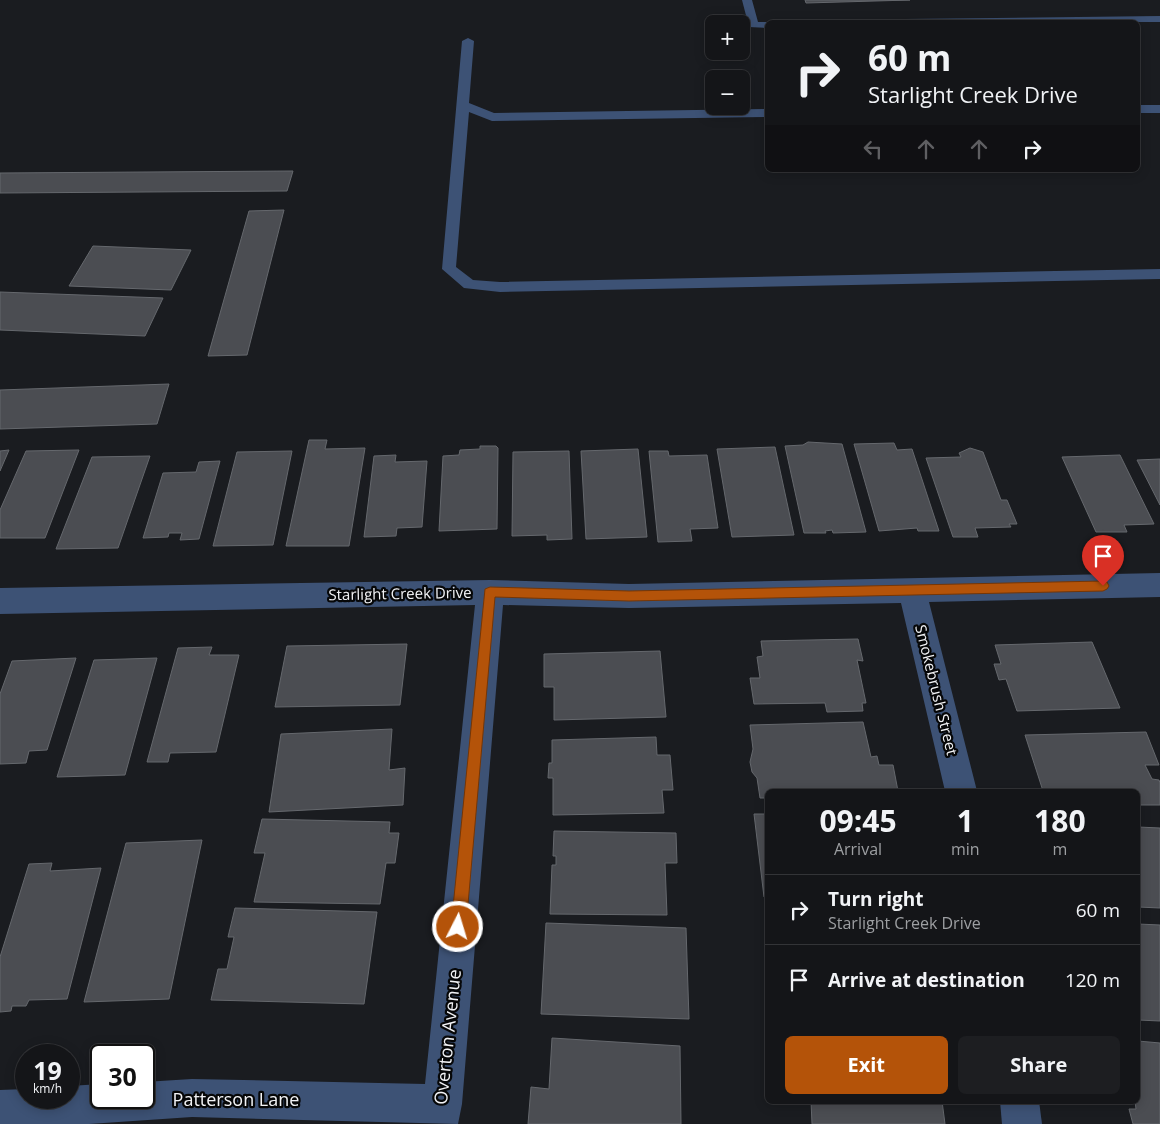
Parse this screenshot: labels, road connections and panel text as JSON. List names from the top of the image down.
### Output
{
  "streets": {
    "street": [
      "Starlight Creek Drive",
      "Smokebrush Street",
      "Overton Avenue",
      "Patterson Lane"
    ]
  },
  "crossings": [
    ["Starlight Creek Drive", "Smokebrush Street"],
    ["Starlight Creek Drive", "Overton Avenue"],
    ["Overton Avenue", "Patterson Lane"]
  ],
  "page": {
    "map_buttons": ["+", "−"],
    "turn": ["60 m", "Starlight Creek Drive"],
    "eta": [
      "09:45",
      "Arrival",
      "1",
      "min",
      "180",
      "m"
    ],
    "list": [
      {
        "name": "Turn right",
        "note": "Starlight Creek Drive",
        "value": "60 m"
      },
      {
        "name": "Arrive at destination",
        "value": "120 m"
      }
    ],
    "buttons": ["Exit", "Share"],
    "speed": "19 km/h",
    "limit": "30"
  }
}
